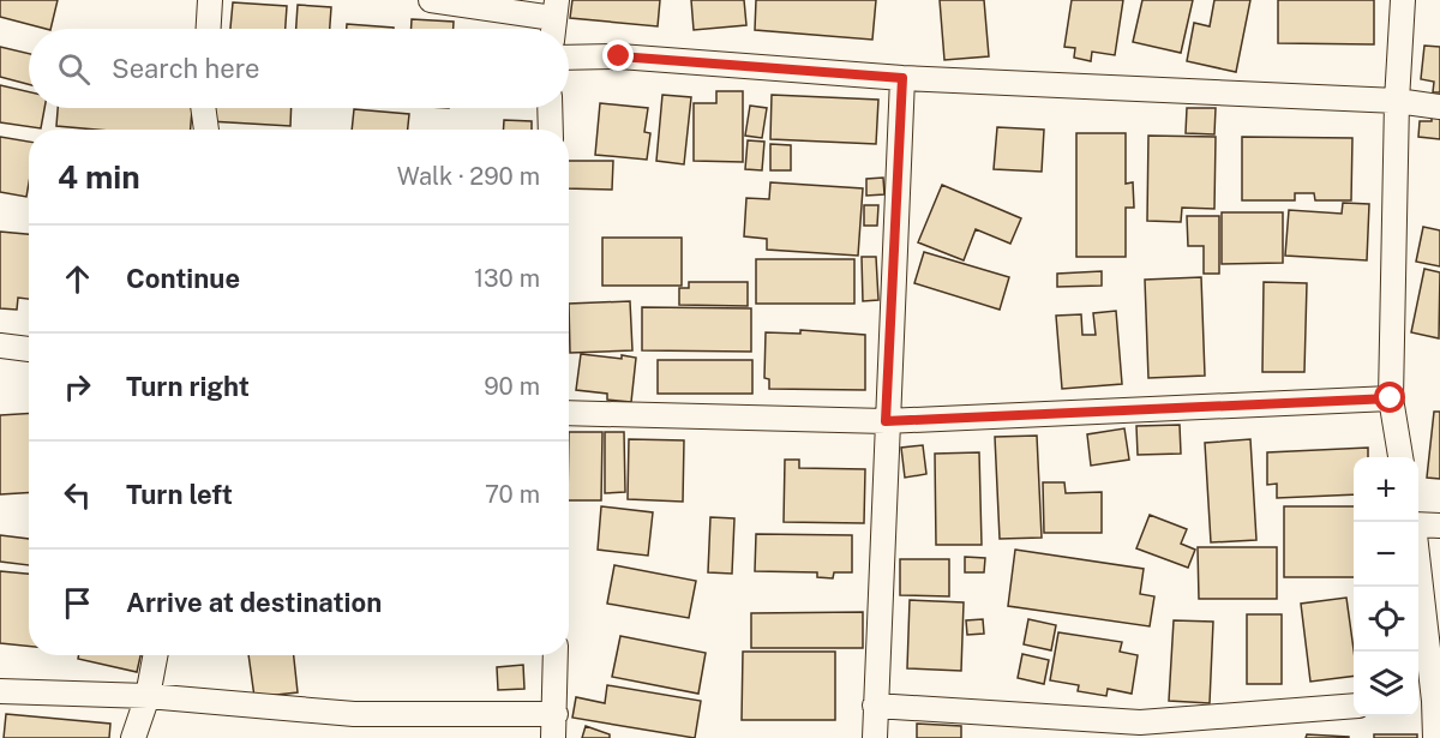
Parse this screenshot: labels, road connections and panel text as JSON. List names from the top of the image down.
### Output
{
  "page": {
    "search": "Search here",
    "heading": ["4 min", "Walk · 290 m"],
    "list": [
      ["Continue", "130 m"],
      ["Turn right", "90 m"],
      ["Turn left", "70 m"],
      "Arrive at destination"
    ],
    "map_buttons": ["+", "−"]
  }
}
